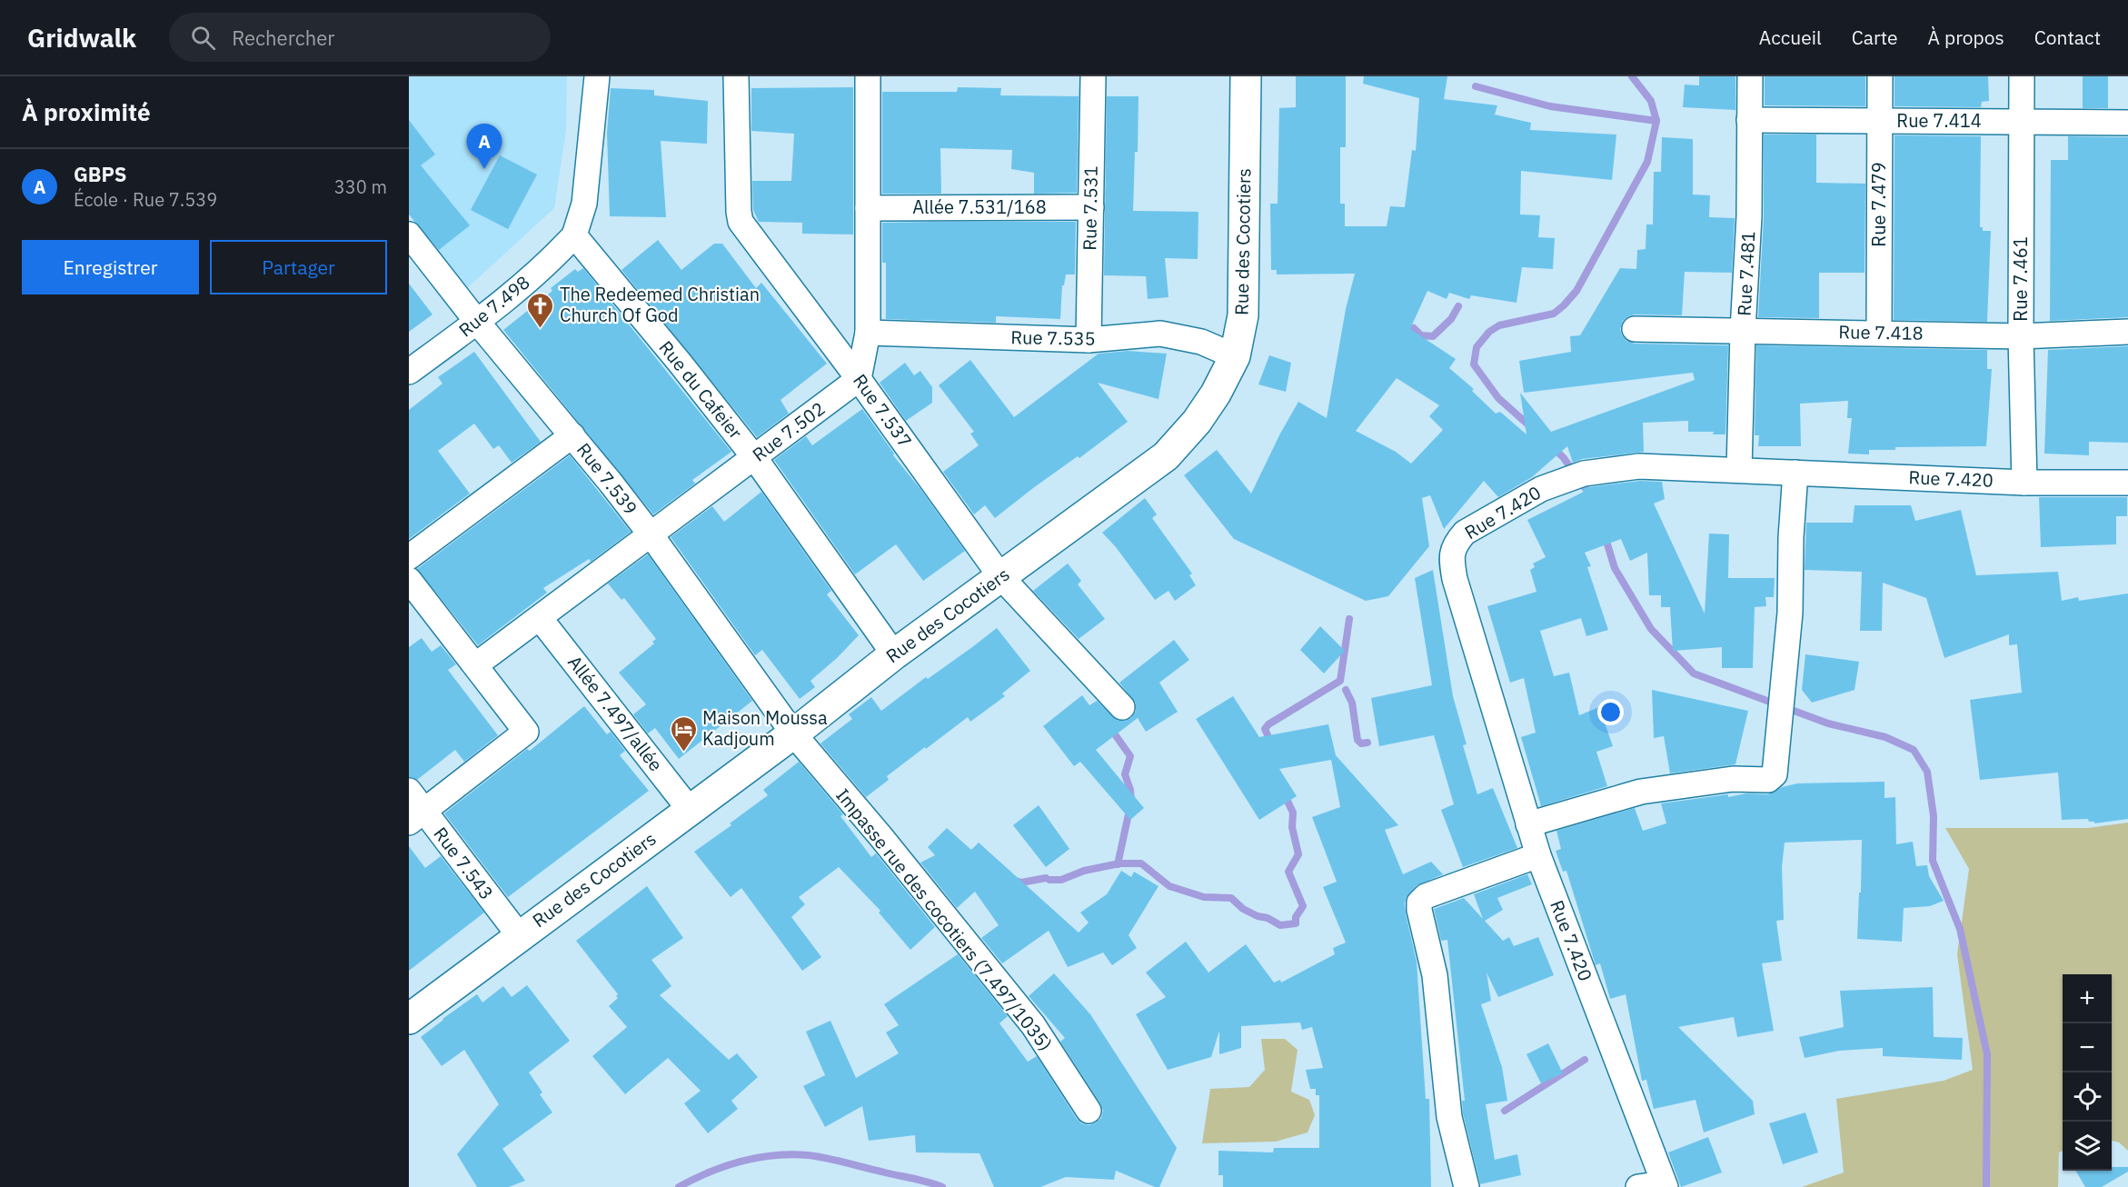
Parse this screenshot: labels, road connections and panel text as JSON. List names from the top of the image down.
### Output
{
  "streets": {
    "street": [
      "Rue 7.414",
      "Rue 7.479",
      "Allée 7.531/168",
      "Rue 7.531",
      "Rue des Cocotiers",
      "Rue 7.481",
      "Rue 7.461",
      "Rue 7.498",
      "Rue 7.418",
      "Rue 7.535",
      "Rue du Cafeier",
      "Rue 7.537",
      "Rue 7.502",
      "Rue 7.539",
      "Rue 7.420",
      "Allée 7.497/allée",
      "Rue 7.543",
      "Impasse rue des cocotiers (7.497/1035)"
    ]
  },
  "crossings": [
    ["Rue 7.414", "Rue 7.479"],
    ["Rue 7.414", "Rue 7.481"],
    ["Rue 7.414", "Rue 7.461"],
    ["Rue 7.479", "Rue 7.418"],
    ["Allée 7.531/168", "Rue 7.531"],
    ["Rue 7.531", "Rue 7.535"],
    ["Rue des Cocotiers", "Rue 7.535"],
    ["Rue des Cocotiers", "Rue du Cafeier"],
    ["Rue des Cocotiers", "Rue 7.537"],
    ["Rue des Cocotiers", "Rue 7.539"],
    ["Rue des Cocotiers", "Allée 7.497/allée"],
    ["Rue des Cocotiers", "Rue 7.543"],
    ["Rue des Cocotiers", "Impasse rue des cocotiers (7.497/1035)"],
    ["Rue 7.481", "Rue 7.418"],
    ["Rue 7.481", "Rue 7.420"],
    ["Rue 7.461", "Rue 7.418"],
    ["Rue 7.461", "Rue 7.420"],
    ["Rue 7.498", "Rue du Cafeier"],
    ["Rue 7.498", "Rue 7.539"],
    ["Rue du Cafeier", "Rue 7.502"],
    ["Rue 7.537", "Rue 7.502"],
    ["Rue 7.502", "Rue 7.539"],
    ["Rue 7.502", "Allée 7.497/allée"],
    ["Rue 7.539", "Impasse rue des cocotiers (7.497/1035)"]
  ],
  "places": {
    "church": ["The Redeemed Christian Church Of God"],
    "hotel": ["Maison Moussa Kadjoum"]
  },
  "page": {
    "header": "Gridwalk",
    "search": "Rechercher",
    "nav": [
      "Accueil",
      "Carte",
      "À propos",
      "Contact"
    ],
    "heading": "À proximité",
    "pins": "A",
    "list": [
      {
        "mark": "A",
        "name": "GBPS",
        "note": "École · Rue 7.539",
        "value": "330 m"
      }
    ],
    "buttons": ["Enregistrer", "Partager"],
    "map_buttons": ["+", "−"]
  }
}
